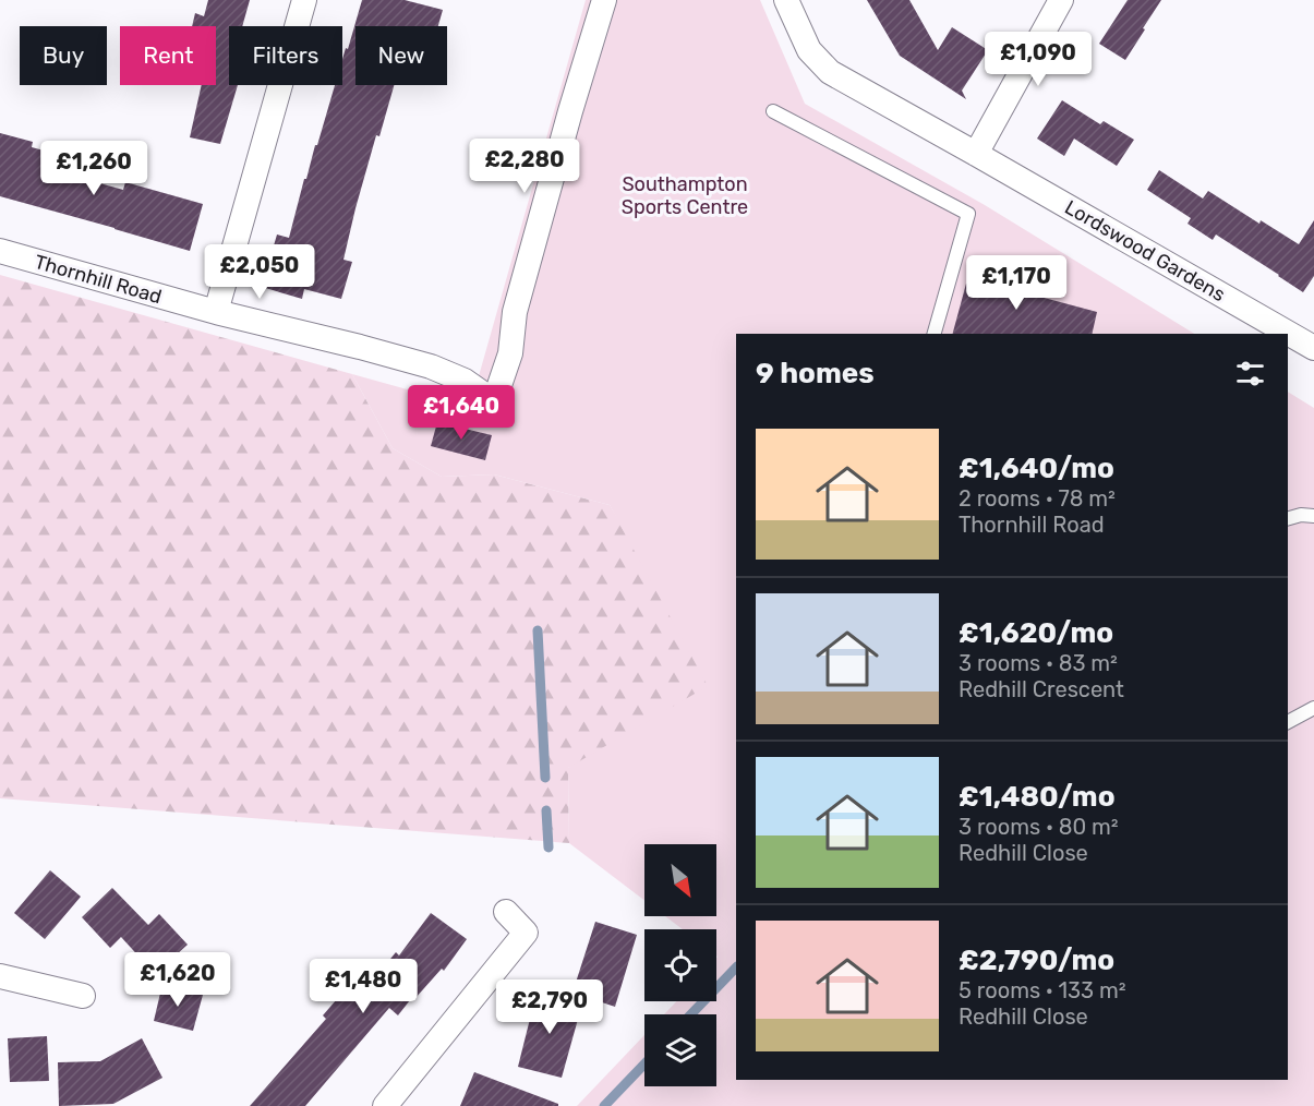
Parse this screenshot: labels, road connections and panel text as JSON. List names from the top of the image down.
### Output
{
  "streets": {
    "street": ["Lordswood Gardens", "Thornhill Road"]
  },
  "parks": ["Southampton Sports Centre"],
  "north": "bottom right",
  "page": {
    "chip": [
      "Buy",
      "Rent",
      "Filters",
      "New"
    ],
    "price": [
      "£1,090",
      "£2,280",
      "£1,260",
      "£2,050",
      "£1,170",
      "£1,640",
      "£1,620",
      "£1,480",
      "£2,790"
    ],
    "heading": "9 homes",
    "list": [
      {
        "name": "£1,640/mo",
        "note": "2 rooms · 78 m² · Thornhill Road"
      },
      {
        "name": "£1,620/mo",
        "note": "3 rooms · 83 m² · Redhill Crescent"
      },
      {
        "name": "£1,480/mo",
        "note": "3 rooms · 80 m² · Redhill Close"
      },
      {
        "name": "£2,790/mo",
        "note": "5 rooms · 133 m² · Redhill Close"
      }
    ]
  }
}
